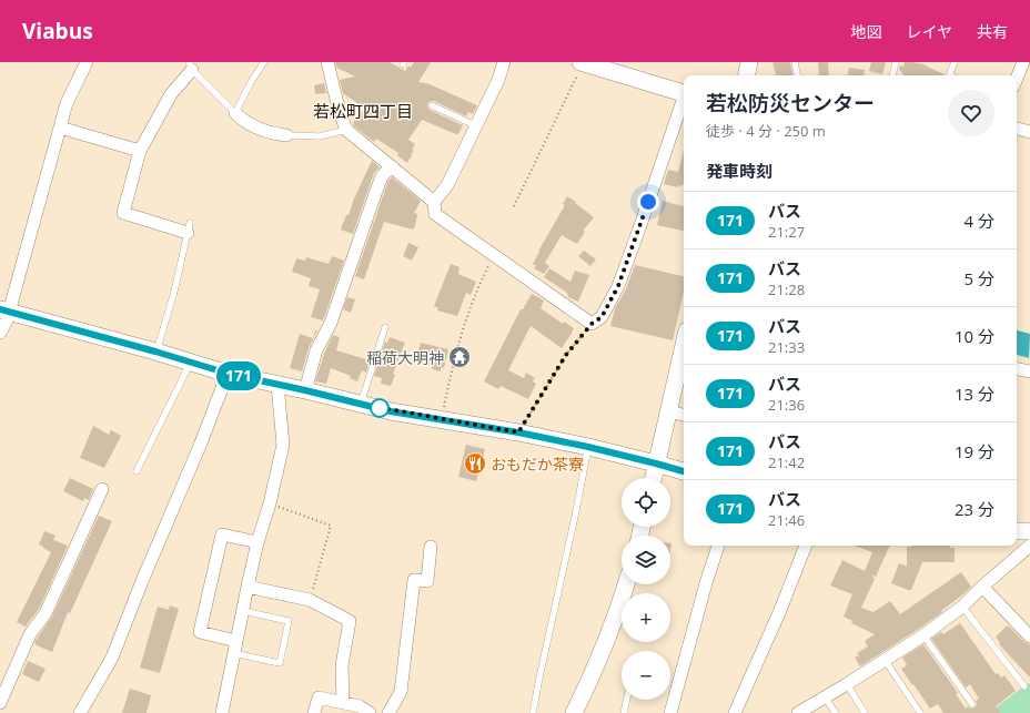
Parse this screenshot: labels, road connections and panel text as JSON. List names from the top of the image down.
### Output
{
  "districts": ["若松町四丁目"],
  "places": {
    "temple": ["稲荷大明神"],
    "restaurant": ["おもだか茶寮"]
  },
  "lines": ["bus line 171"],
  "page": {
    "header": "Viabus",
    "nav": ["地図", "レイヤ", "共有"],
    "on_map": "171",
    "heading": [
      ["若松防災センター", "徒歩 · 4 分 · 250 m"],
      "発車時刻"
    ],
    "list": [
      {
        "mark": "171",
        "name": "バス",
        "note": "21:27",
        "value": "4 分"
      },
      {
        "mark": "171",
        "name": "バス",
        "note": "21:28",
        "value": "5 分"
      },
      {
        "mark": "171",
        "name": "バス",
        "note": "21:33",
        "value": "10 分"
      },
      {
        "mark": "171",
        "name": "バス",
        "note": "21:36",
        "value": "13 分"
      },
      {
        "mark": "171",
        "name": "バス",
        "note": "21:42",
        "value": "19 分"
      },
      {
        "mark": "171",
        "name": "バス",
        "note": "21:46",
        "value": "23 分"
      }
    ],
    "map_buttons": ["+", "−"]
  }
}
